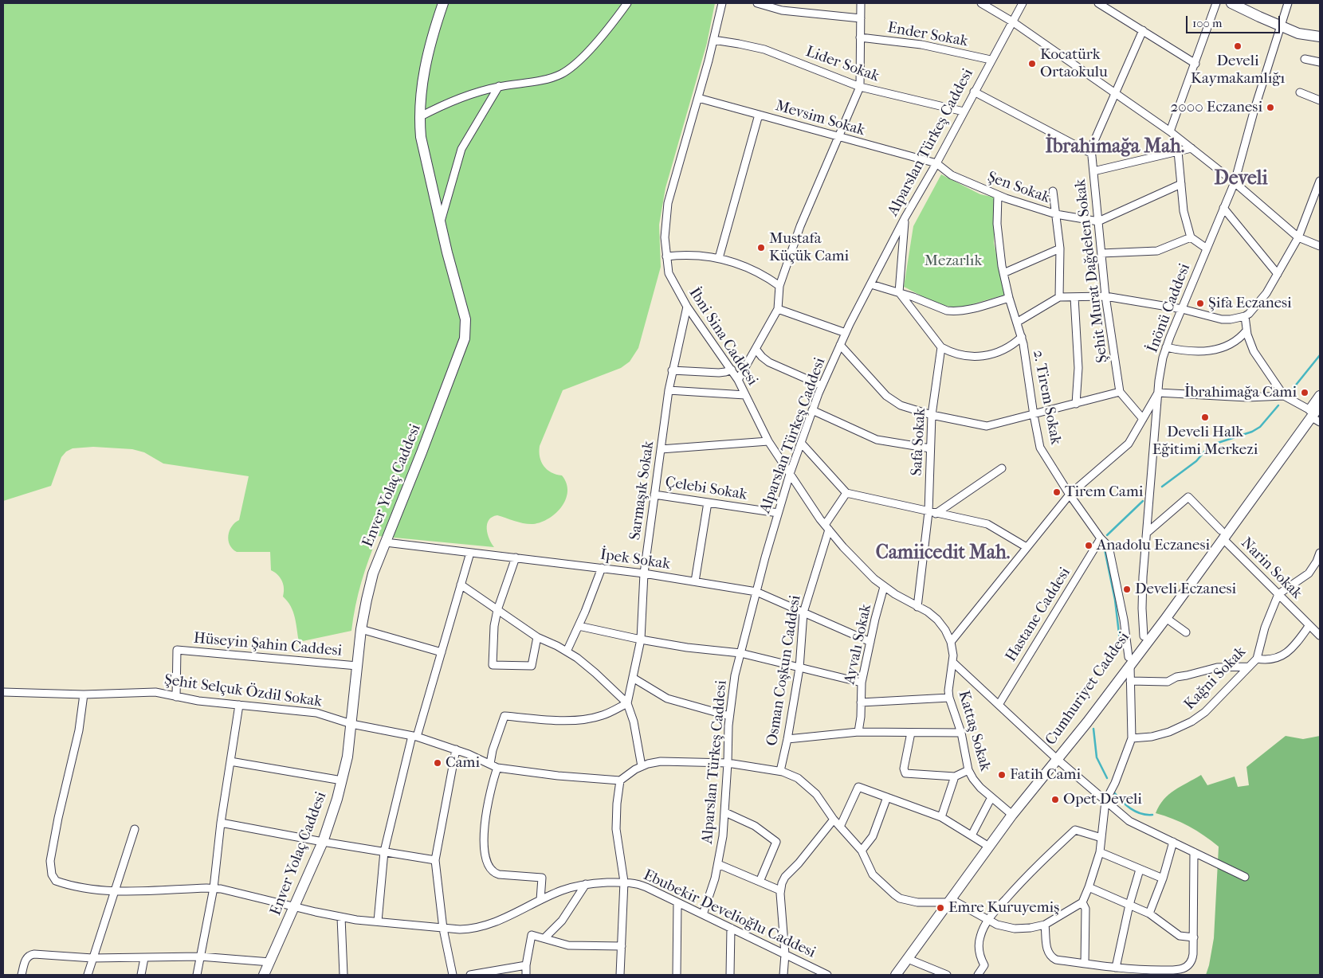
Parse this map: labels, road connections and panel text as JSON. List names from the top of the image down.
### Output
{
  "streets": {
    "street": [
      "Ender Sokak",
      "Lider Sokak",
      "Mevsim Sokak",
      "Alparslan Türkeş Caddesi",
      "Şen Sokak",
      "Şehit Murat Dağdelen Sokak",
      "İnönü Caddesi",
      "İbni Sina Caddesi",
      "2. Tirem Sokak",
      "Safa Sokak",
      "Enver Yolaç Caddesi",
      "Çelebi Sokak",
      "Sarmaşık Sokak",
      "İpek Sokak",
      "Narin Sokak",
      "Hastane Caddesi",
      "Ayvalı Sokak",
      "Hüseyin Şahin Caddesi",
      "Osman Coşkun Caddesi",
      "Kağni Sokak",
      "Cumhuriyet Caddesi",
      "Şehit Selçuk Özdil Sokak",
      "Kattaş Sokak",
      "Ebubekir Develioğlu Caddesi"
    ]
  },
  "crossings": [
    ["Ender Sokak", "Alparslan Türkeş Caddesi"],
    ["Lider Sokak", "Alparslan Türkeş Caddesi"],
    ["Lider Sokak", "İbni Sina Caddesi"],
    ["Mevsim Sokak", "Alparslan Türkeş Caddesi"],
    ["Mevsim Sokak", "Şen Sokak"],
    ["Mevsim Sokak", "İbni Sina Caddesi"],
    ["Alparslan Türkeş Caddesi", "Şen Sokak"],
    ["Alparslan Türkeş Caddesi", "İbni Sina Caddesi"],
    ["Alparslan Türkeş Caddesi", "Çelebi Sokak"],
    ["Alparslan Türkeş Caddesi", "İpek Sokak"],
    ["Alparslan Türkeş Caddesi", "Ebubekir Develioğlu Caddesi"],
    ["Şen Sokak", "Şehit Murat Dağdelen Sokak"],
    ["Şen Sokak", "2. Tirem Sokak"],
    ["İnönü Caddesi", "Narin Sokak"],
    ["İnönü Caddesi", "Cumhuriyet Caddesi"],
    ["İbni Sina Caddesi", "Safa Sokak"],
    ["İbni Sina Caddesi", "Sarmaşık Sokak"],
    ["İbni Sina Caddesi", "Ayvalı Sokak"],
    ["İbni Sina Caddesi", "Osman Coşkun Caddesi"],
    ["İbni Sina Caddesi", "Kattaş Sokak"],
    ["2. Tirem Sokak", "Hastane Caddesi"],
    ["2. Tirem Sokak", "Kağni Sokak"],
    ["2. Tirem Sokak", "Cumhuriyet Caddesi"],
    ["Enver Yolaç Caddesi", "İpek Sokak"],
    ["Enver Yolaç Caddesi", "Hüseyin Şahin Caddesi"],
    ["Enver Yolaç Caddesi", "Şehit Selçuk Özdil Sokak"],
    ["Enver Yolaç Caddesi", "Ebubekir Develioğlu Caddesi"],
    ["Çelebi Sokak", "Sarmaşık Sokak"],
    ["Sarmaşık Sokak", "İpek Sokak"],
    ["İpek Sokak", "Ayvalı Sokak"],
    ["İpek Sokak", "Osman Coşkun Caddesi"],
    ["Narin Sokak", "Kağni Sokak"],
    ["Narin Sokak", "Cumhuriyet Caddesi"],
    ["Hüseyin Şahin Caddesi", "Şehit Selçuk Özdil Sokak"],
    ["Cumhuriyet Caddesi", "Kattaş Sokak"],
    ["Şehit Selçuk Özdil Sokak", "Ebubekir Develioğlu Caddesi"]
  ],
  "districts": ["İbrahimağa Mah.", "Develi", "Camiicedit Mah."],
  "parks": ["Mezarlık"],
  "places": [
    "Develi Kaymakamlığı",
    "Kocatürk Ortaokulu",
    "2000 Eczanesi",
    "Mustafa Küçük Cami",
    "Şifa Eczanesi",
    "İbrahimağa Cami",
    "Develi Halk Eğitimi Merkezi",
    "Tirem Cami",
    "Anadolu Eczanesi",
    "Develi Eczanesi",
    "Cami",
    "Fatih Cami",
    "Opet Develi",
    "Emre Kuruyemiş"
  ],
  "scale_bar": "100 m"
}
